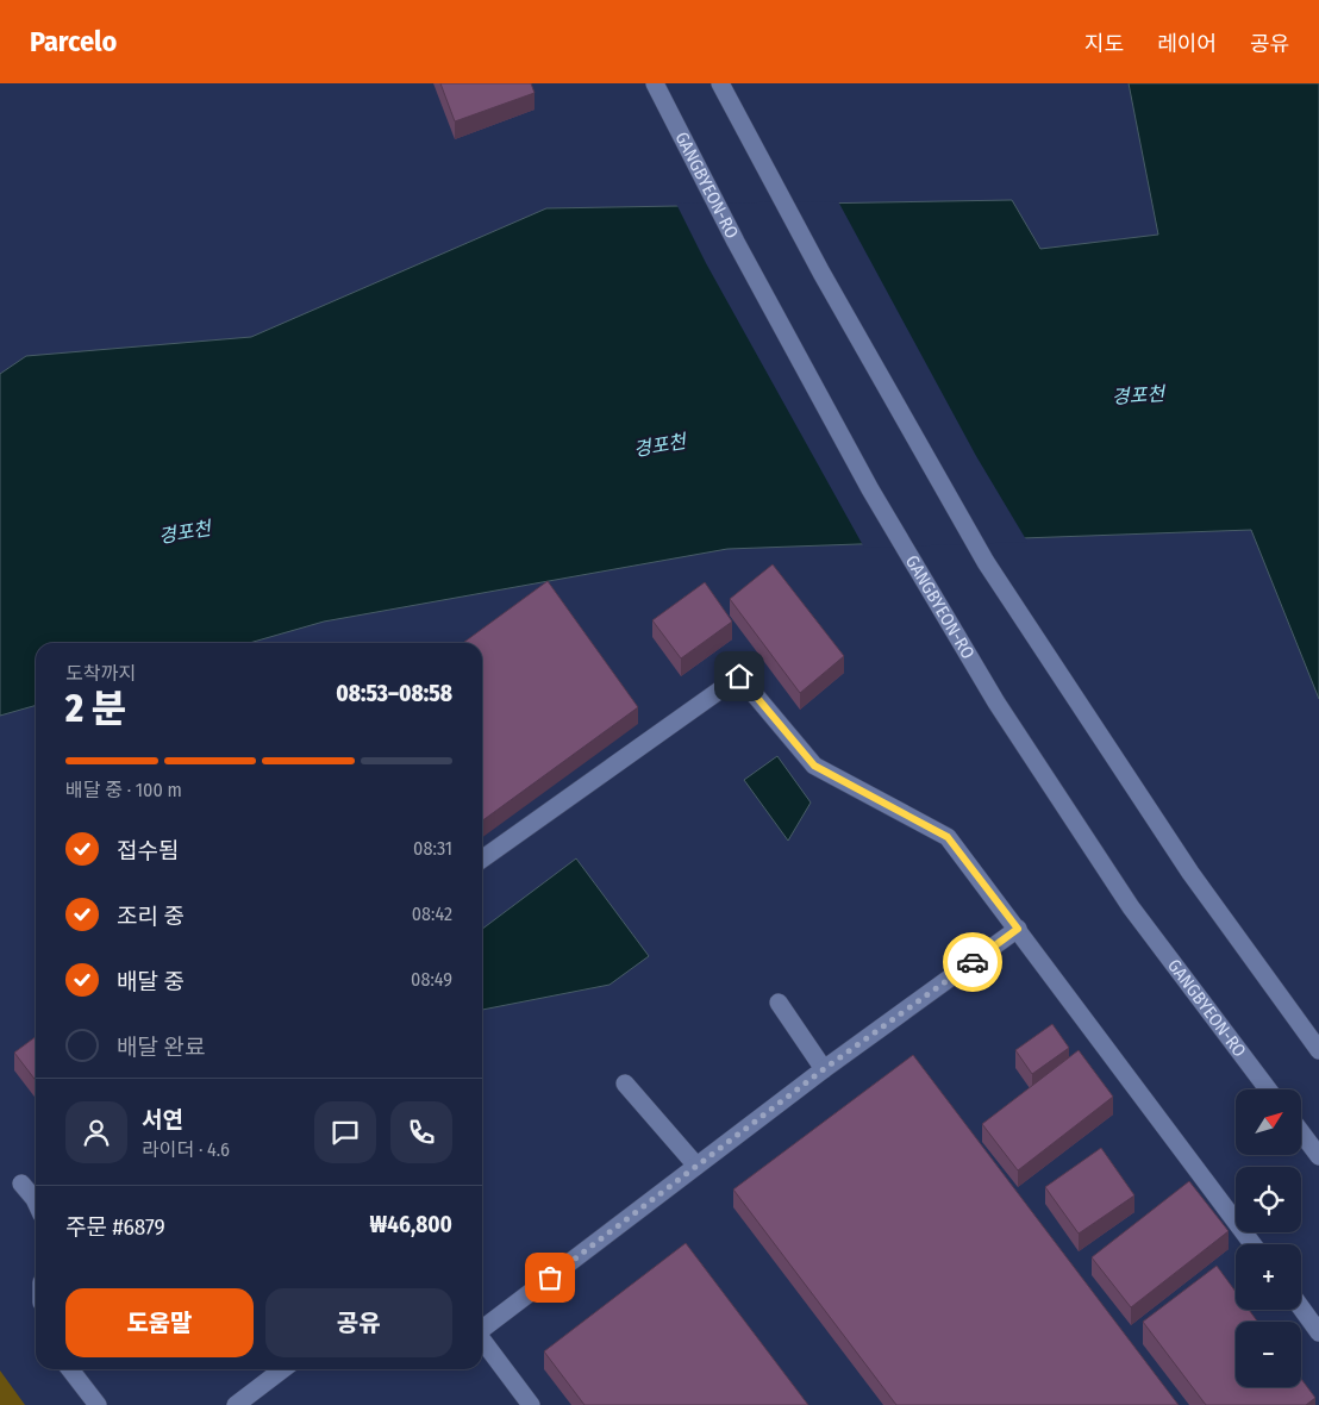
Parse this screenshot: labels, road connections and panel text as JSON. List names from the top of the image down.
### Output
{
  "streets": {
    "street": ["GANGBYEON-RO"]
  },
  "water": ["경포천"],
  "north": "top right",
  "page": {
    "header": "Parcelo",
    "nav": ["지도", "레이어", "공유"],
    "heading": ["2 분", "도착까지", "08:53–08:58"],
    "panel": [
      "서연",
      "라이더 · 4.6",
      "주문 #6879",
      "₩46,800"
    ],
    "bar": "배달 중 · 100 m",
    "list": [
      ["접수됨", "08:31"],
      ["조리 중", "08:42"],
      ["배달 중", "08:49"],
      "배달 완료"
    ],
    "map_buttons": ["+", "−"],
    "buttons": ["도움말", "공유"]
  }
}
